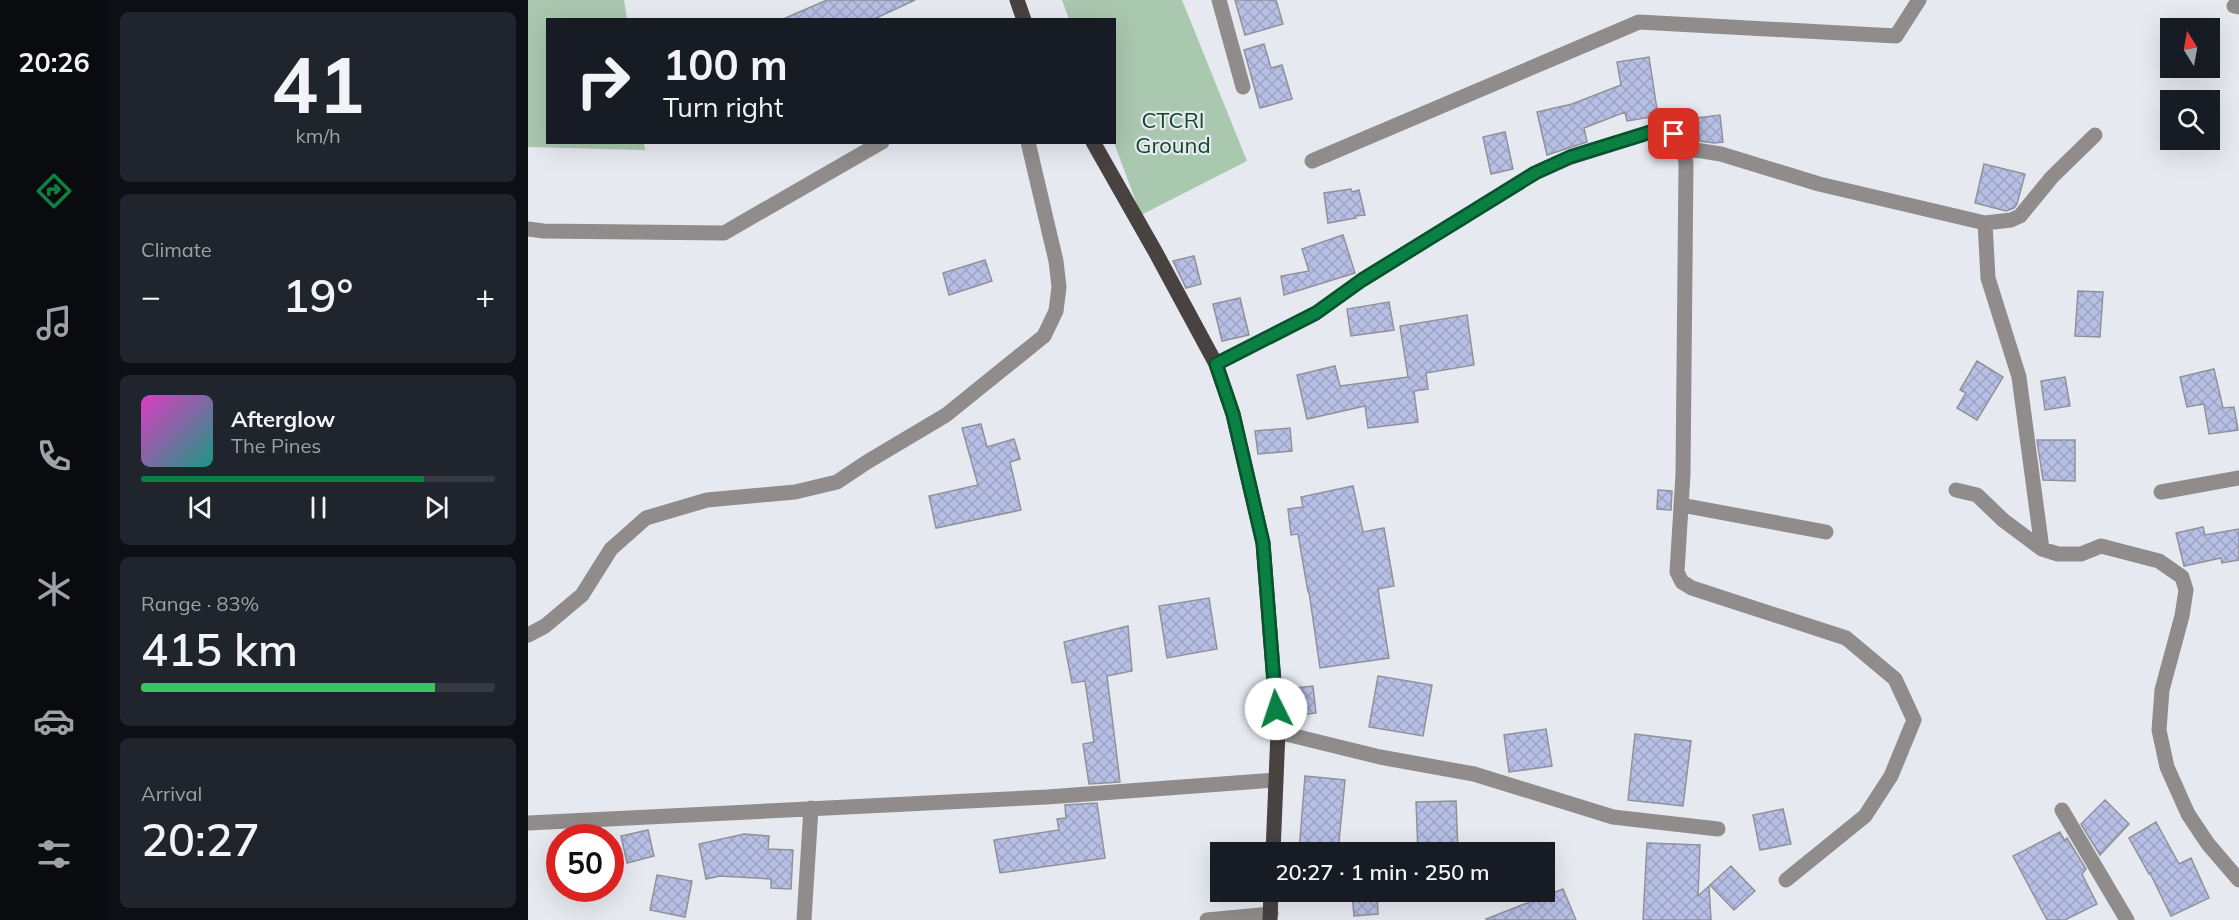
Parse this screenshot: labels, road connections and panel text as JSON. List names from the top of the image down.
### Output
{
  "parks": ["CTCRI Ground"],
  "north": "top",
  "page": {
    "tabs": "20:26",
    "tile": [
      ["41", "km/h"],
      "Climate",
      ["Range · 83%", "415 km"],
      ["Arrival", "20:27"]
    ],
    "turn": ["100 m", "Turn right"],
    "heat": ["−", "19°", "+"],
    "song": ["Afterglow", "The Pines"],
    "limit": "50",
    "trip": "20:27 · 1 min · 250 m"
  }
}
